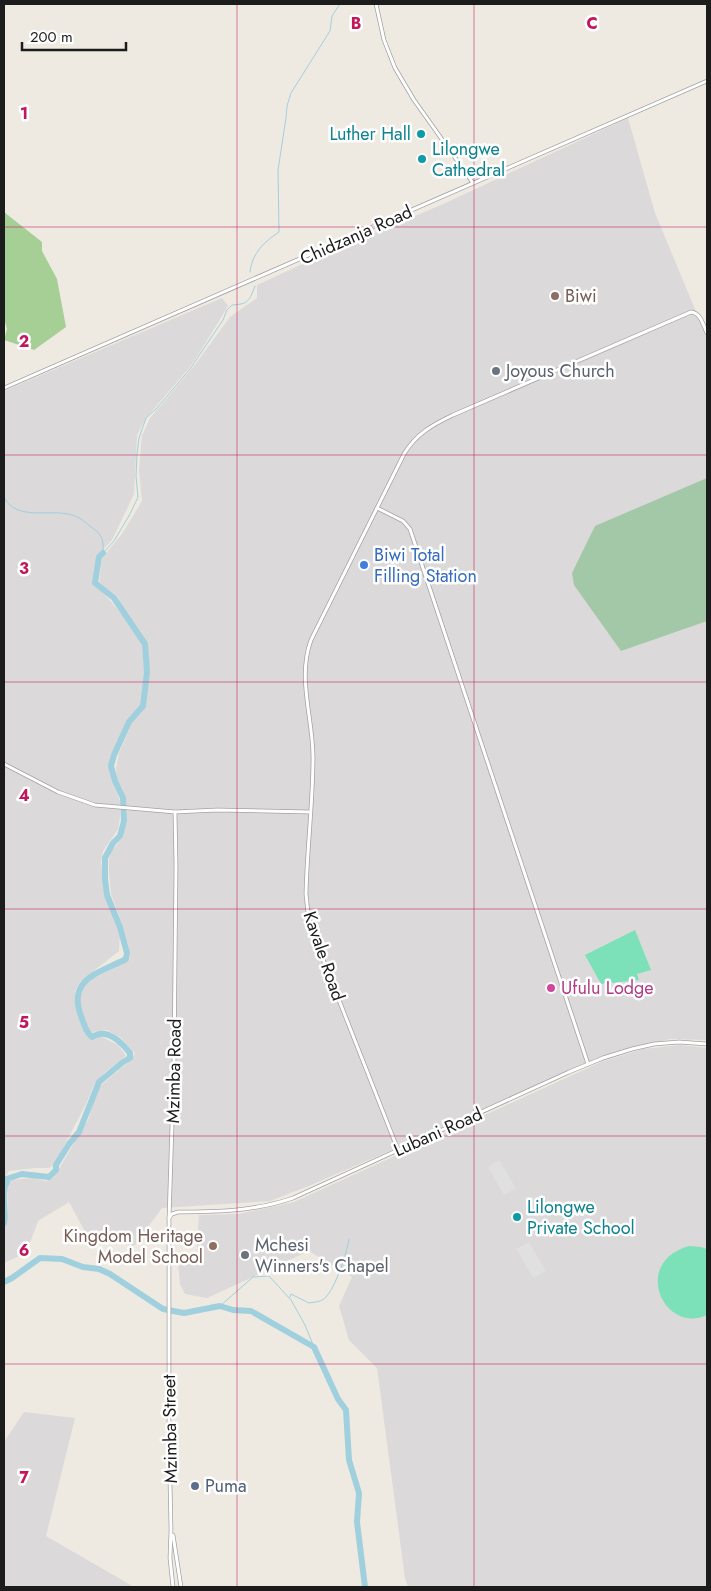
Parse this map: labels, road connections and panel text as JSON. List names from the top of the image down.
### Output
{
  "streets": {
    "street": [
      "Chidzanja Road",
      "Kavale Road",
      "Mzimba Road",
      "Lubani Road",
      "Mzimba Street"
    ]
  },
  "crossings": [
    ["Kavale Road", "Lubani Road"],
    ["Mzimba Road", "Lubani Road"],
    ["Mzimba Road", "Mzimba Street"]
  ],
  "places": [
    "Luther Hall",
    "Lilongwe Cathedral",
    "Biwi",
    "Joyous Church",
    "Biwi Total Filling Station",
    "Ufulu Lodge",
    "Lilongwe Private School",
    "Kingdom Heritage Model School",
    "Mchesi Winners's Chapel",
    "Puma"
  ],
  "scale_bar": "200 m",
  "grid": {
    "columns": ["B", "C"],
    "rows": [
      "1",
      "2",
      "3",
      "4",
      "5",
      "6",
      "7"
    ]
  }
}
